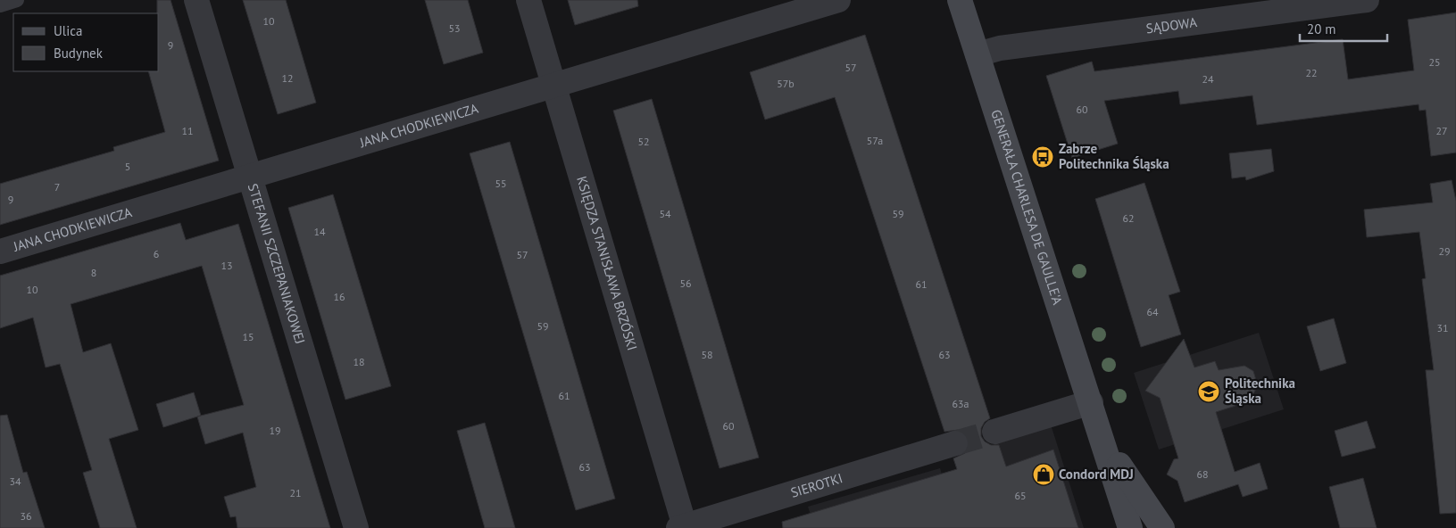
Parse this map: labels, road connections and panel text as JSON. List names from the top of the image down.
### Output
{
  "streets": {
    "main road": ["GENERAŁA CHARLESA DE GAULLE'A"],
    "street": [
      "SĄDOWA",
      "JANA CHODKIEWICZA",
      "KSIĘDZA STANISŁAWA BRZÓSKI",
      "STEFANII SZCZEPANIAKOWEJ",
      "SIEROTKI"
    ]
  },
  "crossings": [
    ["SĄDOWA", "GENERAŁA CHARLESA DE GAULLE'A"],
    ["JANA CHODKIEWICZA", "KSIĘDZA STANISŁAWA BRZÓSKI"],
    ["JANA CHODKIEWICZA", "STEFANII SZCZEPANIAKOWEJ"],
    ["KSIĘDZA STANISŁAWA BRZÓSKI", "SIEROTKI"]
  ],
  "places": {
    "bus stop": ["Zabrze Politechnika Śląska"],
    "school or university": ["Politechnika Śląska"],
    "shop": ["Condord MDJ"]
  },
  "house_numbers": [
    "10",
    "53",
    "9",
    "25",
    "57",
    "22",
    "12",
    "24",
    "57b",
    "60",
    "11",
    "27",
    "57a",
    "52",
    "5",
    "55",
    "7",
    "9",
    "54",
    "59",
    "62",
    "14",
    "29",
    "6",
    "57",
    "13",
    "8",
    "56",
    "61",
    "10",
    "16",
    "64",
    "59",
    "31",
    "15",
    "58",
    "63",
    "18",
    "61",
    "63a",
    "60",
    "19",
    "63",
    "68",
    "34",
    "21",
    "65",
    "36"
  ],
  "legend": ["Ulica", "Budynek"],
  "scale_bar": "20 m"
}
